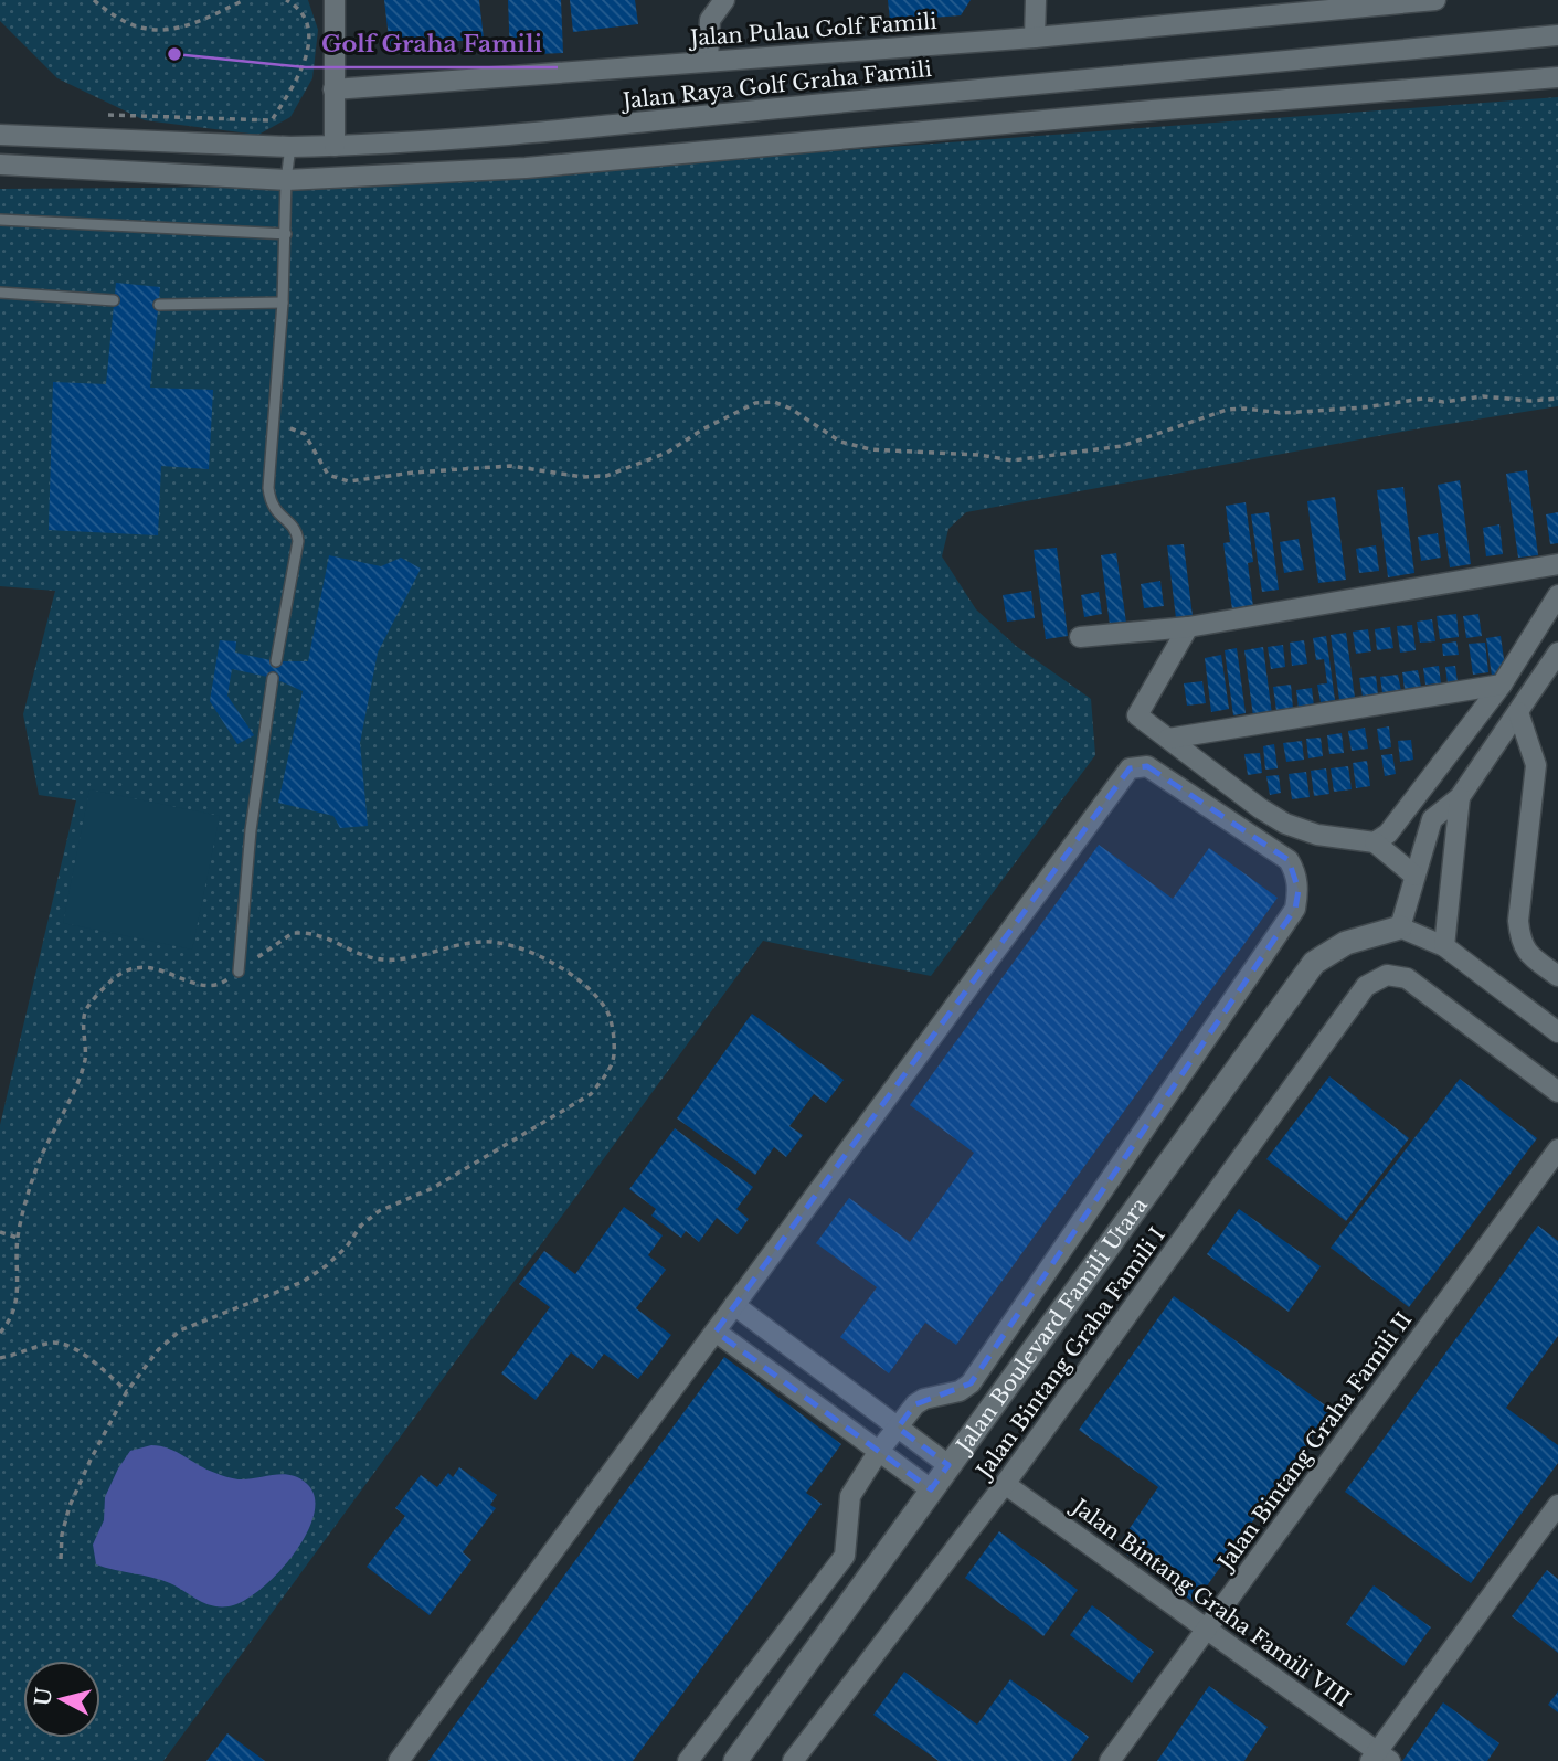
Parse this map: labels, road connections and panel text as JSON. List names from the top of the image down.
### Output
{
  "streets": {
    "street": [
      "Jalan Pulau Golf Famili",
      "Jalan Raya Golf Graha Famili",
      "Jalan Boulevard Famili Utara",
      "Jalan Bintang Graha Famili I",
      "Jalan Bintang Graha Famili II",
      "Jalan Bintang Graha Famili VIII"
    ]
  },
  "crossings": [
    ["Jalan Bintang Graha Famili I", "Jalan Bintang Graha Famili VIII"],
    ["Jalan Bintang Graha Famili II", "Jalan Bintang Graha Famili VIII"]
  ],
  "places": ["Golf Graha Famili"],
  "north": "left"
}
